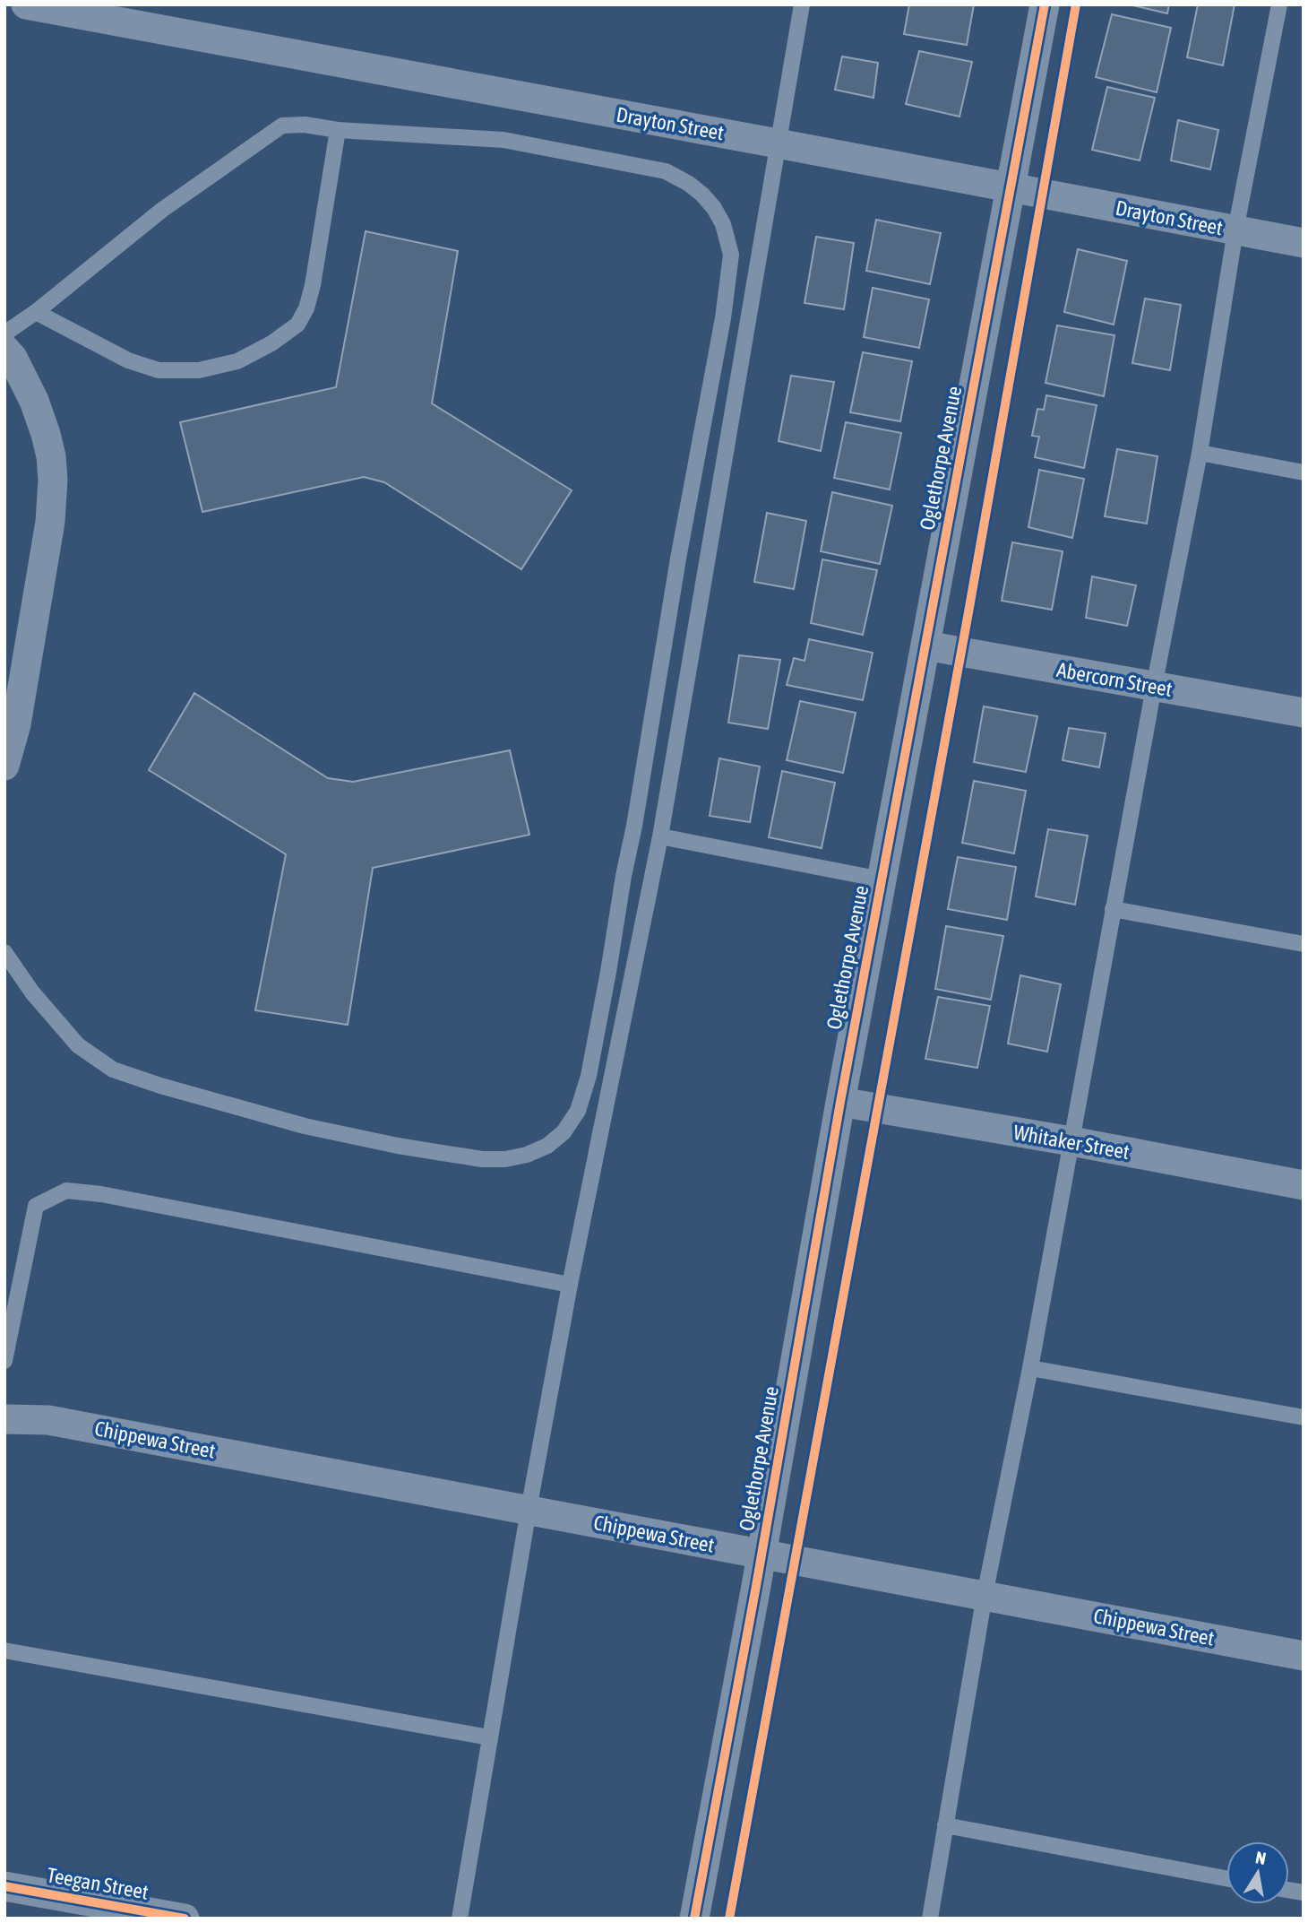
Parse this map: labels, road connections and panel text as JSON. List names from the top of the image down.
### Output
{
  "streets": {
    "street": [
      "Drayton Street",
      "Oglethorpe Avenue",
      "Abercorn Street",
      "Whitaker Street",
      "Chippewa Street",
      "Teegan Street"
    ]
  },
  "crossings": [
    ["Drayton Street", "Oglethorpe Avenue"],
    ["Oglethorpe Avenue", "Abercorn Street"],
    ["Oglethorpe Avenue", "Whitaker Street"],
    ["Oglethorpe Avenue", "Chippewa Street"]
  ],
  "north": "top"
}
